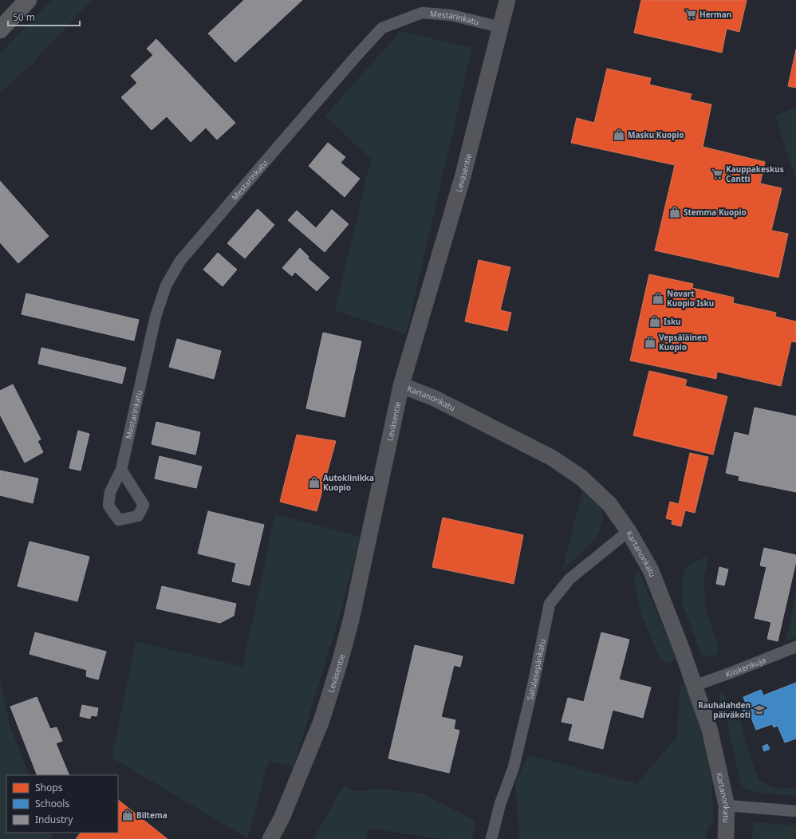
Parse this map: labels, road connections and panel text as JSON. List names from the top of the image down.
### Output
{
  "streets": {
    "main road": ["Leväsentie", "Kartanonkatu"],
    "street": ["Mestarinkatu", "Kiiskenkuja", "Satulasepänkatu"]
  },
  "crossings": [
    ["Mestarinkatu", "Leväsentie"],
    ["Leväsentie", "Kartanonkatu"],
    ["Kartanonkatu", "Kiiskenkuja"],
    ["Kartanonkatu", "Satulasepänkatu"]
  ],
  "places": {
    "supermarket": ["Herman", "Kauppakeskus Cantti"],
    "shop": [
      "Masku Kuopio",
      "Stemma Kuopio",
      "Novart Kuopio Isku",
      "Isku",
      "Vepsäläinen Kuopio",
      "Autoklinikka Kuopio",
      "Biltema"
    ],
    "school or university": ["Rauhalahden päiväkoti"]
  },
  "legend": ["Shops", "Schools", "Industry"],
  "scale_bar": "50 m"
}
